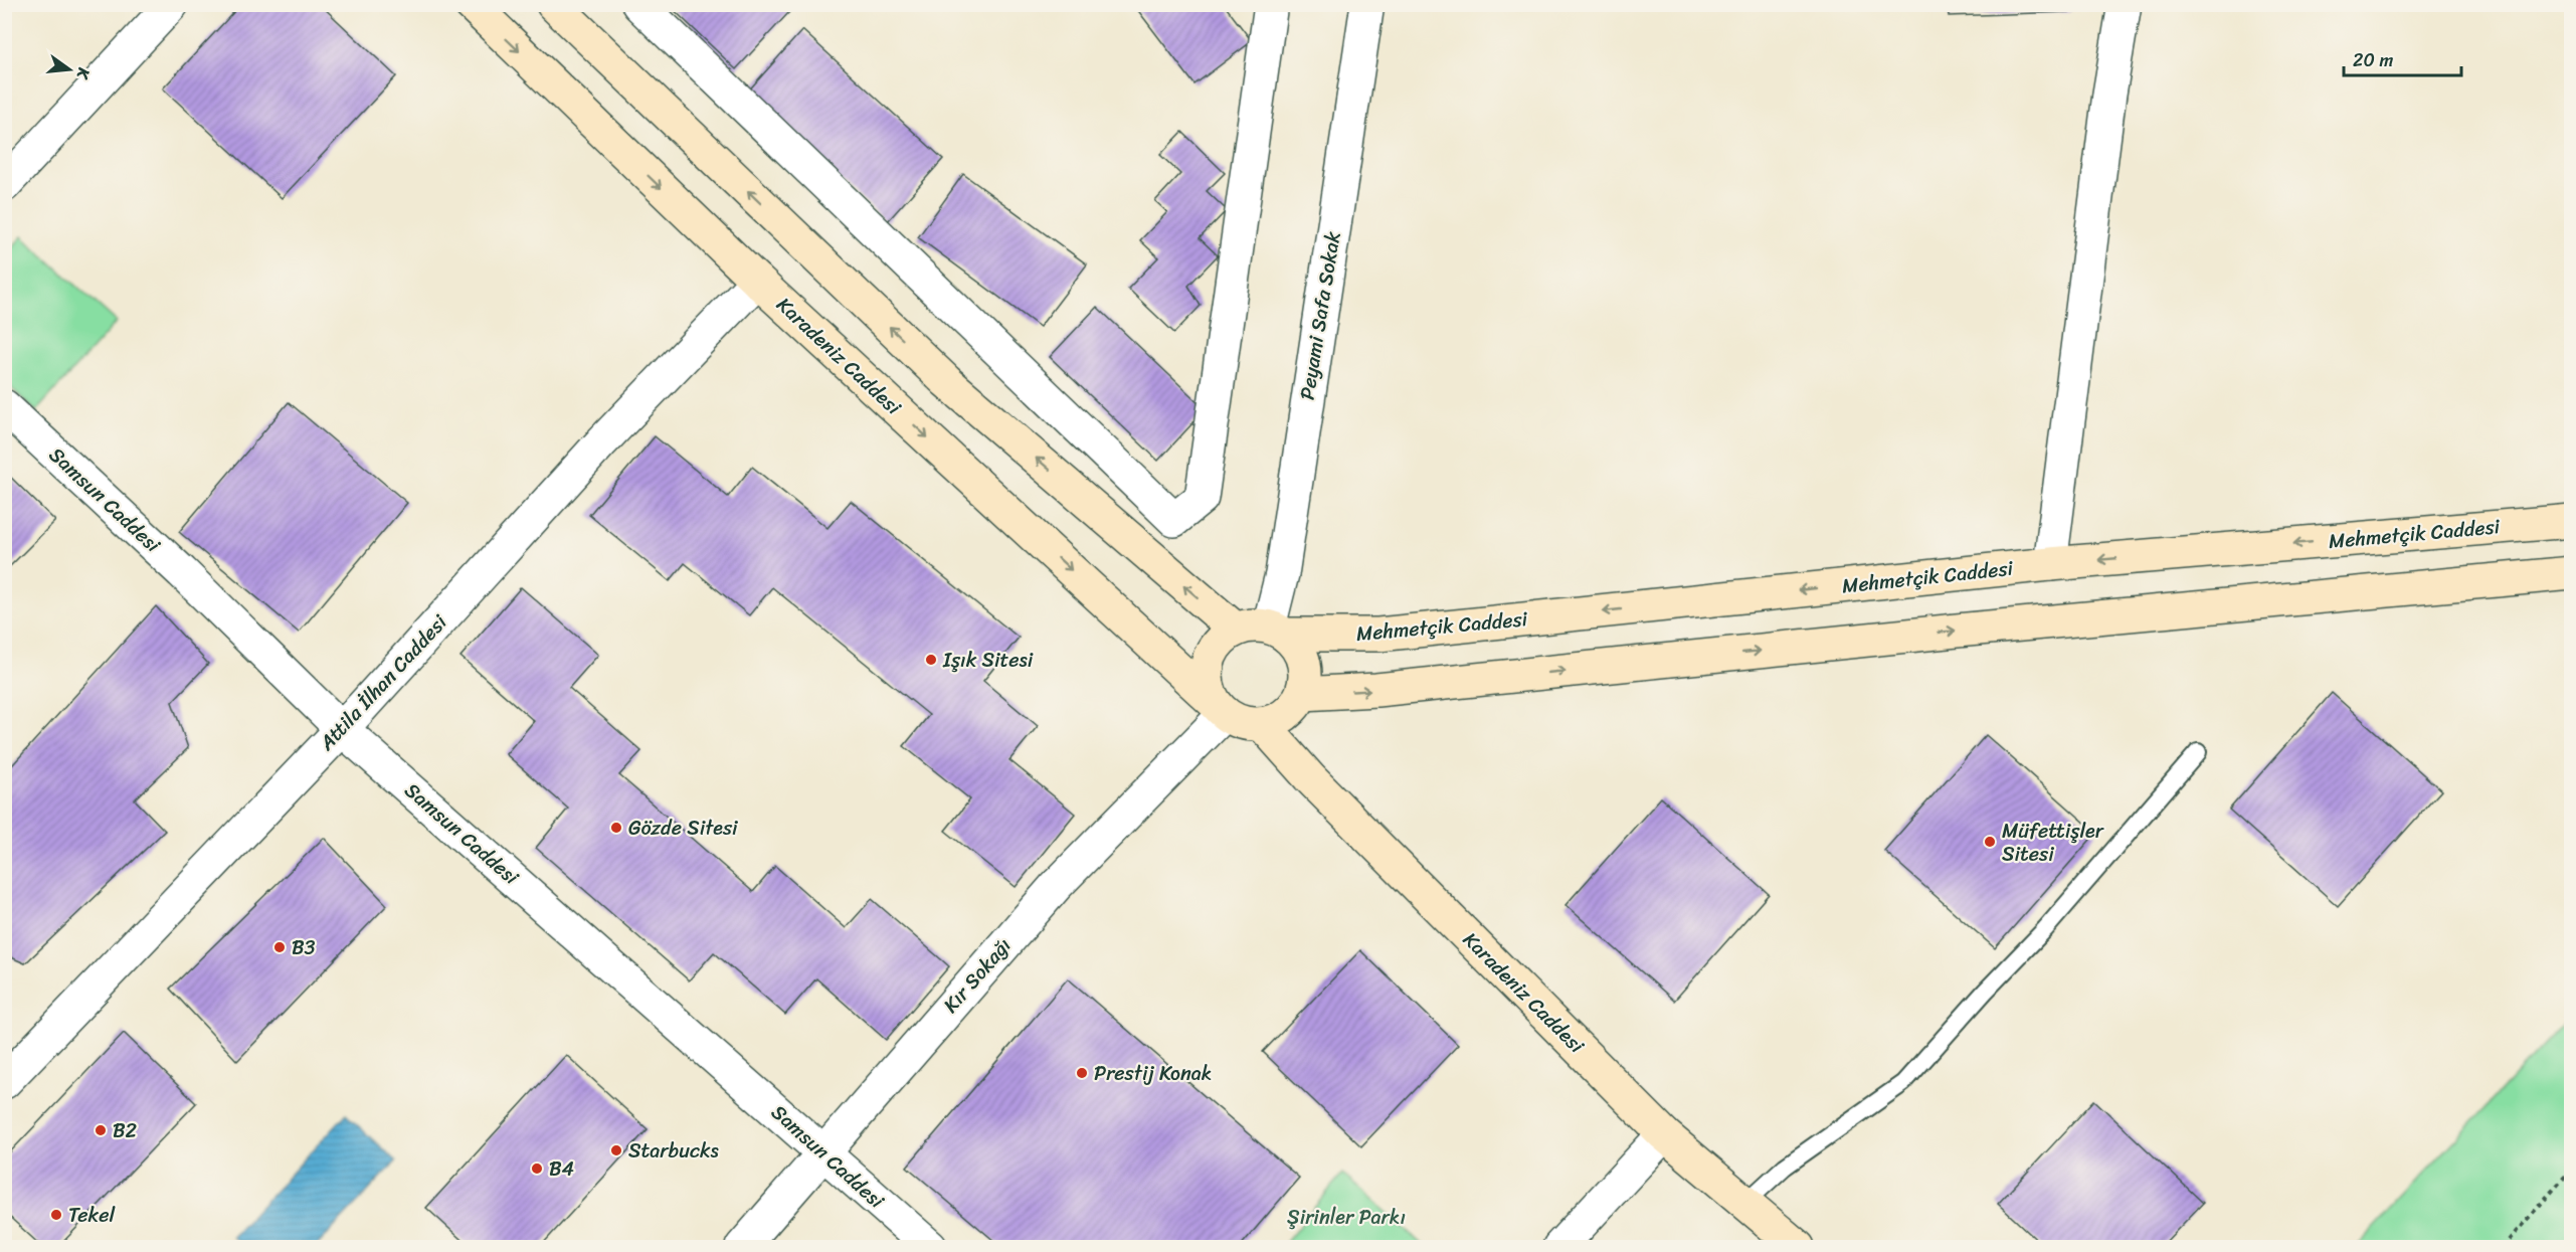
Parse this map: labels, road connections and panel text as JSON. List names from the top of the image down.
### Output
{
  "streets": {
    "main road": ["Karadeniz Caddesi", "Mehmetçik Caddesi"],
    "street": [
      "Peyami Safa Sokak",
      "Samsun Caddesi",
      "Attila İlhan Caddesi",
      "Kır Sokağı"
    ]
  },
  "crossings": [
    ["Peyami Safa Sokak", "Karadeniz Caddesi"],
    ["Peyami Safa Sokak", "Mehmetçik Caddesi"],
    ["Peyami Safa Sokak", "Kır Sokağı"],
    ["Karadeniz Caddesi", "Mehmetçik Caddesi"],
    ["Karadeniz Caddesi", "Attila İlhan Caddesi"],
    ["Karadeniz Caddesi", "Kır Sokağı"],
    ["Samsun Caddesi", "Attila İlhan Caddesi"],
    ["Samsun Caddesi", "Kır Sokağı"],
    ["Mehmetçik Caddesi", "Kır Sokağı"]
  ],
  "parks": ["Şirinler Parkı"],
  "places": [
    "Işık Sitesi",
    "Gözde Sitesi",
    "Müfettişler Sitesi",
    "B3",
    "Prestij Konak",
    "B2",
    "Starbucks",
    "B4",
    "Tekel"
  ],
  "scale_bar": "20 m",
  "north": "right"
}
